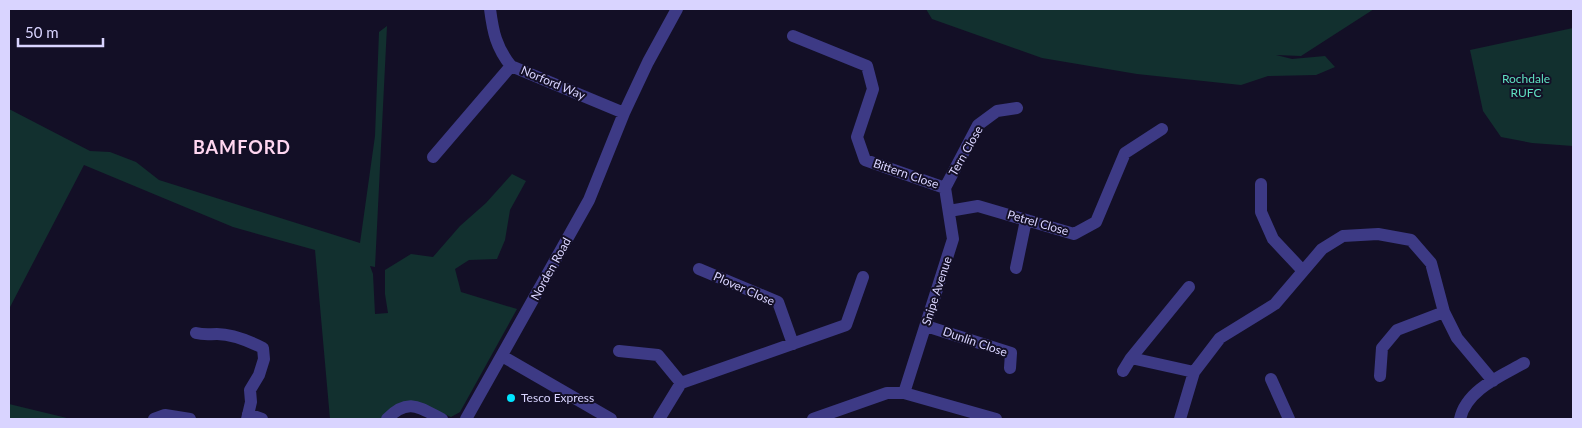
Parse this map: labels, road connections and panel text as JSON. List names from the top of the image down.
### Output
{
  "streets": {
    "street": [
      "Norford Way",
      "Tern Close",
      "Bittern Close",
      "Petrel Close",
      "Norden Road",
      "Plover Close",
      "Snipe Avenue",
      "Dunlin Close"
    ]
  },
  "crossings": [
    ["Norford Way", "Norden Road"],
    ["Tern Close", "Bittern Close"],
    ["Tern Close", "Snipe Avenue"],
    ["Bittern Close", "Snipe Avenue"],
    ["Petrel Close", "Snipe Avenue"],
    ["Snipe Avenue", "Dunlin Close"]
  ],
  "districts": ["BAMFORD"],
  "parks": ["Rochdale RUFC"],
  "places": ["Tesco Express"],
  "scale_bar": "50 m"
}
